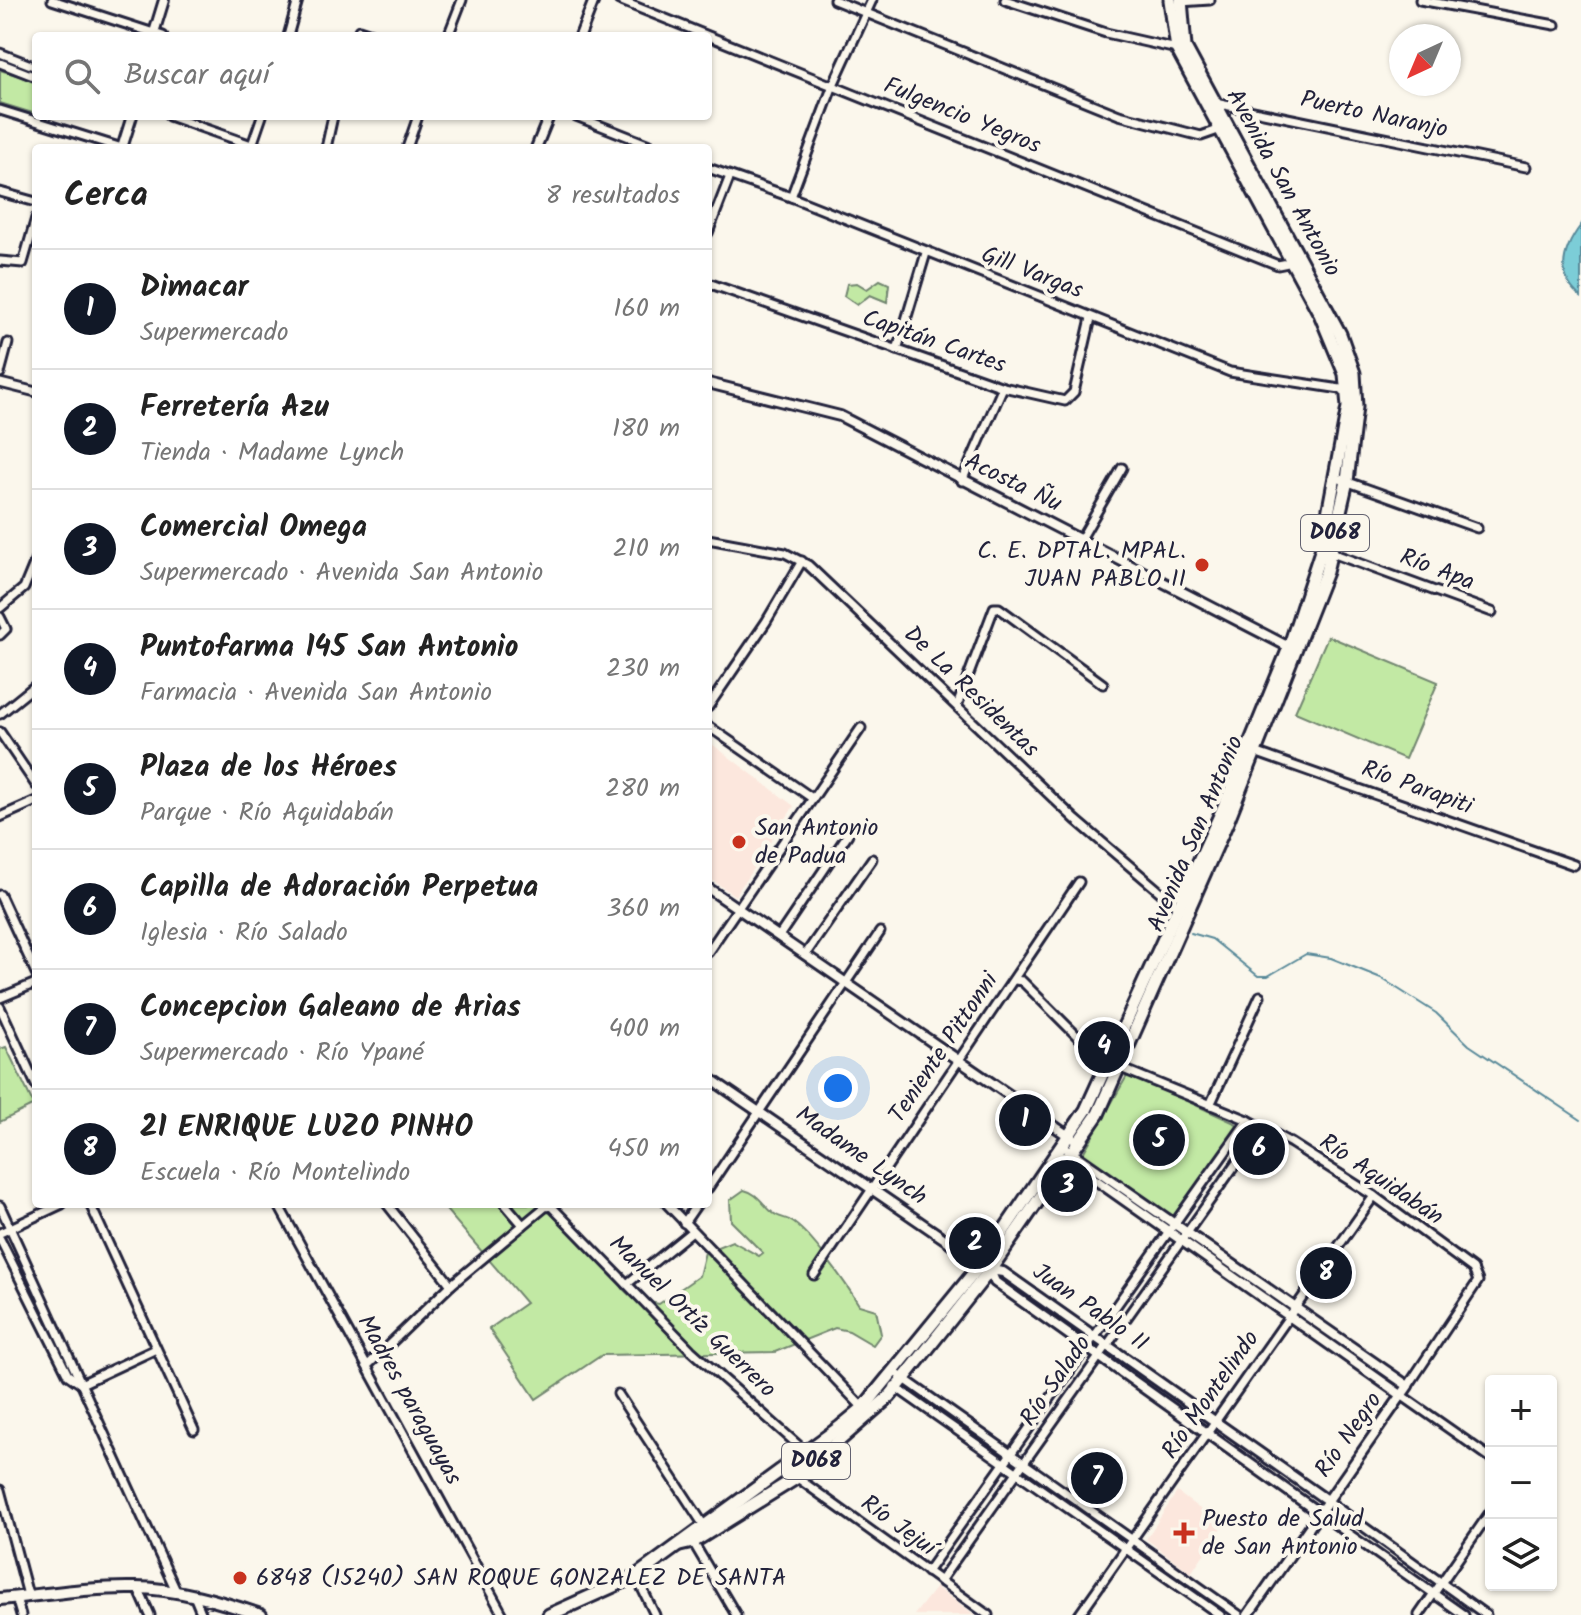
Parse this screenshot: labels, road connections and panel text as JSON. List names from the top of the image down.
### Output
{
  "streets": {
    "main road": ["Avenida San Antonio", "D068"],
    "street": [
      "Puerto Naranjo",
      "Fulgencio Yegros",
      "Gill Vargas",
      "Capitán Cartes",
      "Acosta Ñu",
      "Río Apa",
      "De La Residentas",
      "Río Parapiti",
      "Teniente Pittonni",
      "Madame Lynch",
      "Río Aquidabán",
      "Juan Pablo II",
      "Manuel Ortíz Guerrero",
      "Río Salado",
      "Río Montelindo",
      "Madres paraguayas",
      "Río Negro",
      "Río Jejuí"
    ]
  },
  "crossings": [
    ["Puerto Naranjo", "Avenida San Antonio"],
    ["Fulgencio Yegros", "Avenida San Antonio"],
    ["Avenida San Antonio", "Gill Vargas"],
    ["Avenida San Antonio", "Acosta Ñu"],
    ["Avenida San Antonio", "Río Apa"],
    ["Avenida San Antonio", "De La Residentas"],
    ["Avenida San Antonio", "Río Parapiti"],
    ["Avenida San Antonio", "Madame Lynch"],
    ["Avenida San Antonio", "Río Aquidabán"],
    ["Avenida San Antonio", "Juan Pablo II"],
    ["Avenida San Antonio", "Manuel Ortíz Guerrero"],
    ["Avenida San Antonio", "Río Jejuí"],
    ["Gill Vargas", "Capitán Cartes"],
    ["Teniente Pittonni", "Madame Lynch"],
    ["Teniente Pittonni", "Río Aquidabán"],
    ["Madame Lynch", "Juan Pablo II"],
    ["Río Aquidabán", "Río Salado"],
    ["Río Aquidabán", "Río Montelindo"],
    ["Río Aquidabán", "Río Negro"],
    ["Juan Pablo II", "Río Salado"],
    ["Juan Pablo II", "Río Montelindo"],
    ["Juan Pablo II", "Río Negro"],
    ["Río Salado", "Río Jejuí"]
  ],
  "places": {
    "other": ["C. E. DPTAL. MPAL. JUAN PABLO II", "San Antonio de Padua", "6848 (15240) SAN ROQUE GONZALEZ DE SANTA"],
    "health": ["Puesto de Salud de San Antonio"]
  },
  "north": "bottom left",
  "page": {
    "search": "Buscar aquí",
    "heading": ["Cerca", "8 resultados"],
    "list": [
      {
        "mark": "1",
        "name": "Dimacar",
        "note": "Supermercado",
        "value": "160 m"
      },
      {
        "mark": "2",
        "name": "Ferretería Azu",
        "note": "Tienda · Madame Lynch",
        "value": "180 m"
      },
      {
        "mark": "3",
        "name": "Comercial Omega",
        "note": "Supermercado · Avenida San Antonio",
        "value": "210 m"
      },
      {
        "mark": "4",
        "name": "Puntofarma 145 San Antonio",
        "note": "Farmacia · Avenida San Antonio",
        "value": "230 m"
      },
      {
        "mark": "5",
        "name": "Plaza de los Héroes",
        "note": "Parque · Río Aquidabán",
        "value": "280 m"
      },
      {
        "mark": "6",
        "name": "Capilla de Adoración Perpetua",
        "note": "Iglesia · Río Salado",
        "value": "360 m"
      },
      {
        "mark": "7",
        "name": "Concepcion Galeano de Arias",
        "note": "Supermercado · Río Ypané",
        "value": "400 m"
      },
      {
        "mark": "8",
        "name": "21 ENRIQUE LUZO PINHO",
        "note": "Escuela · Río Montelindo",
        "value": "450 m"
      }
    ],
    "pins": [
      "4",
      "1",
      "5",
      "6",
      "3",
      "2",
      "8",
      "7"
    ],
    "map_buttons": ["+", "−"]
  }
}
